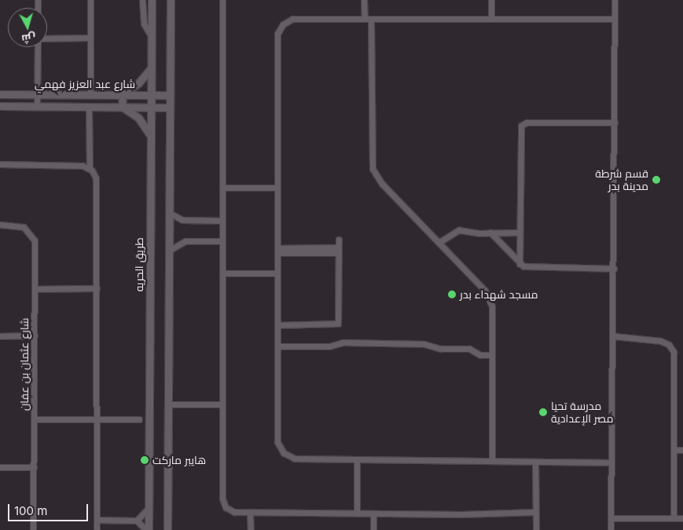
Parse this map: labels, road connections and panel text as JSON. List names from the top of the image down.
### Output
{
  "streets": {
    "street": ["شارع عبد العزيز فهمي", "طريق الحريه", "شارع عثمان بن عفان"]
  },
  "crossings": [
    ["شارع عبد العزيز فهمي", "طريق الحريه"]
  ],
  "places": [
    "قسم شرطة مدينة بدر",
    "مسجد شهداء بدر",
    "مدرسة تحيا مصر الإعدادية",
    "هايبر ماركت"
  ],
  "scale_bar": "100 m",
  "north": "bottom"
}
